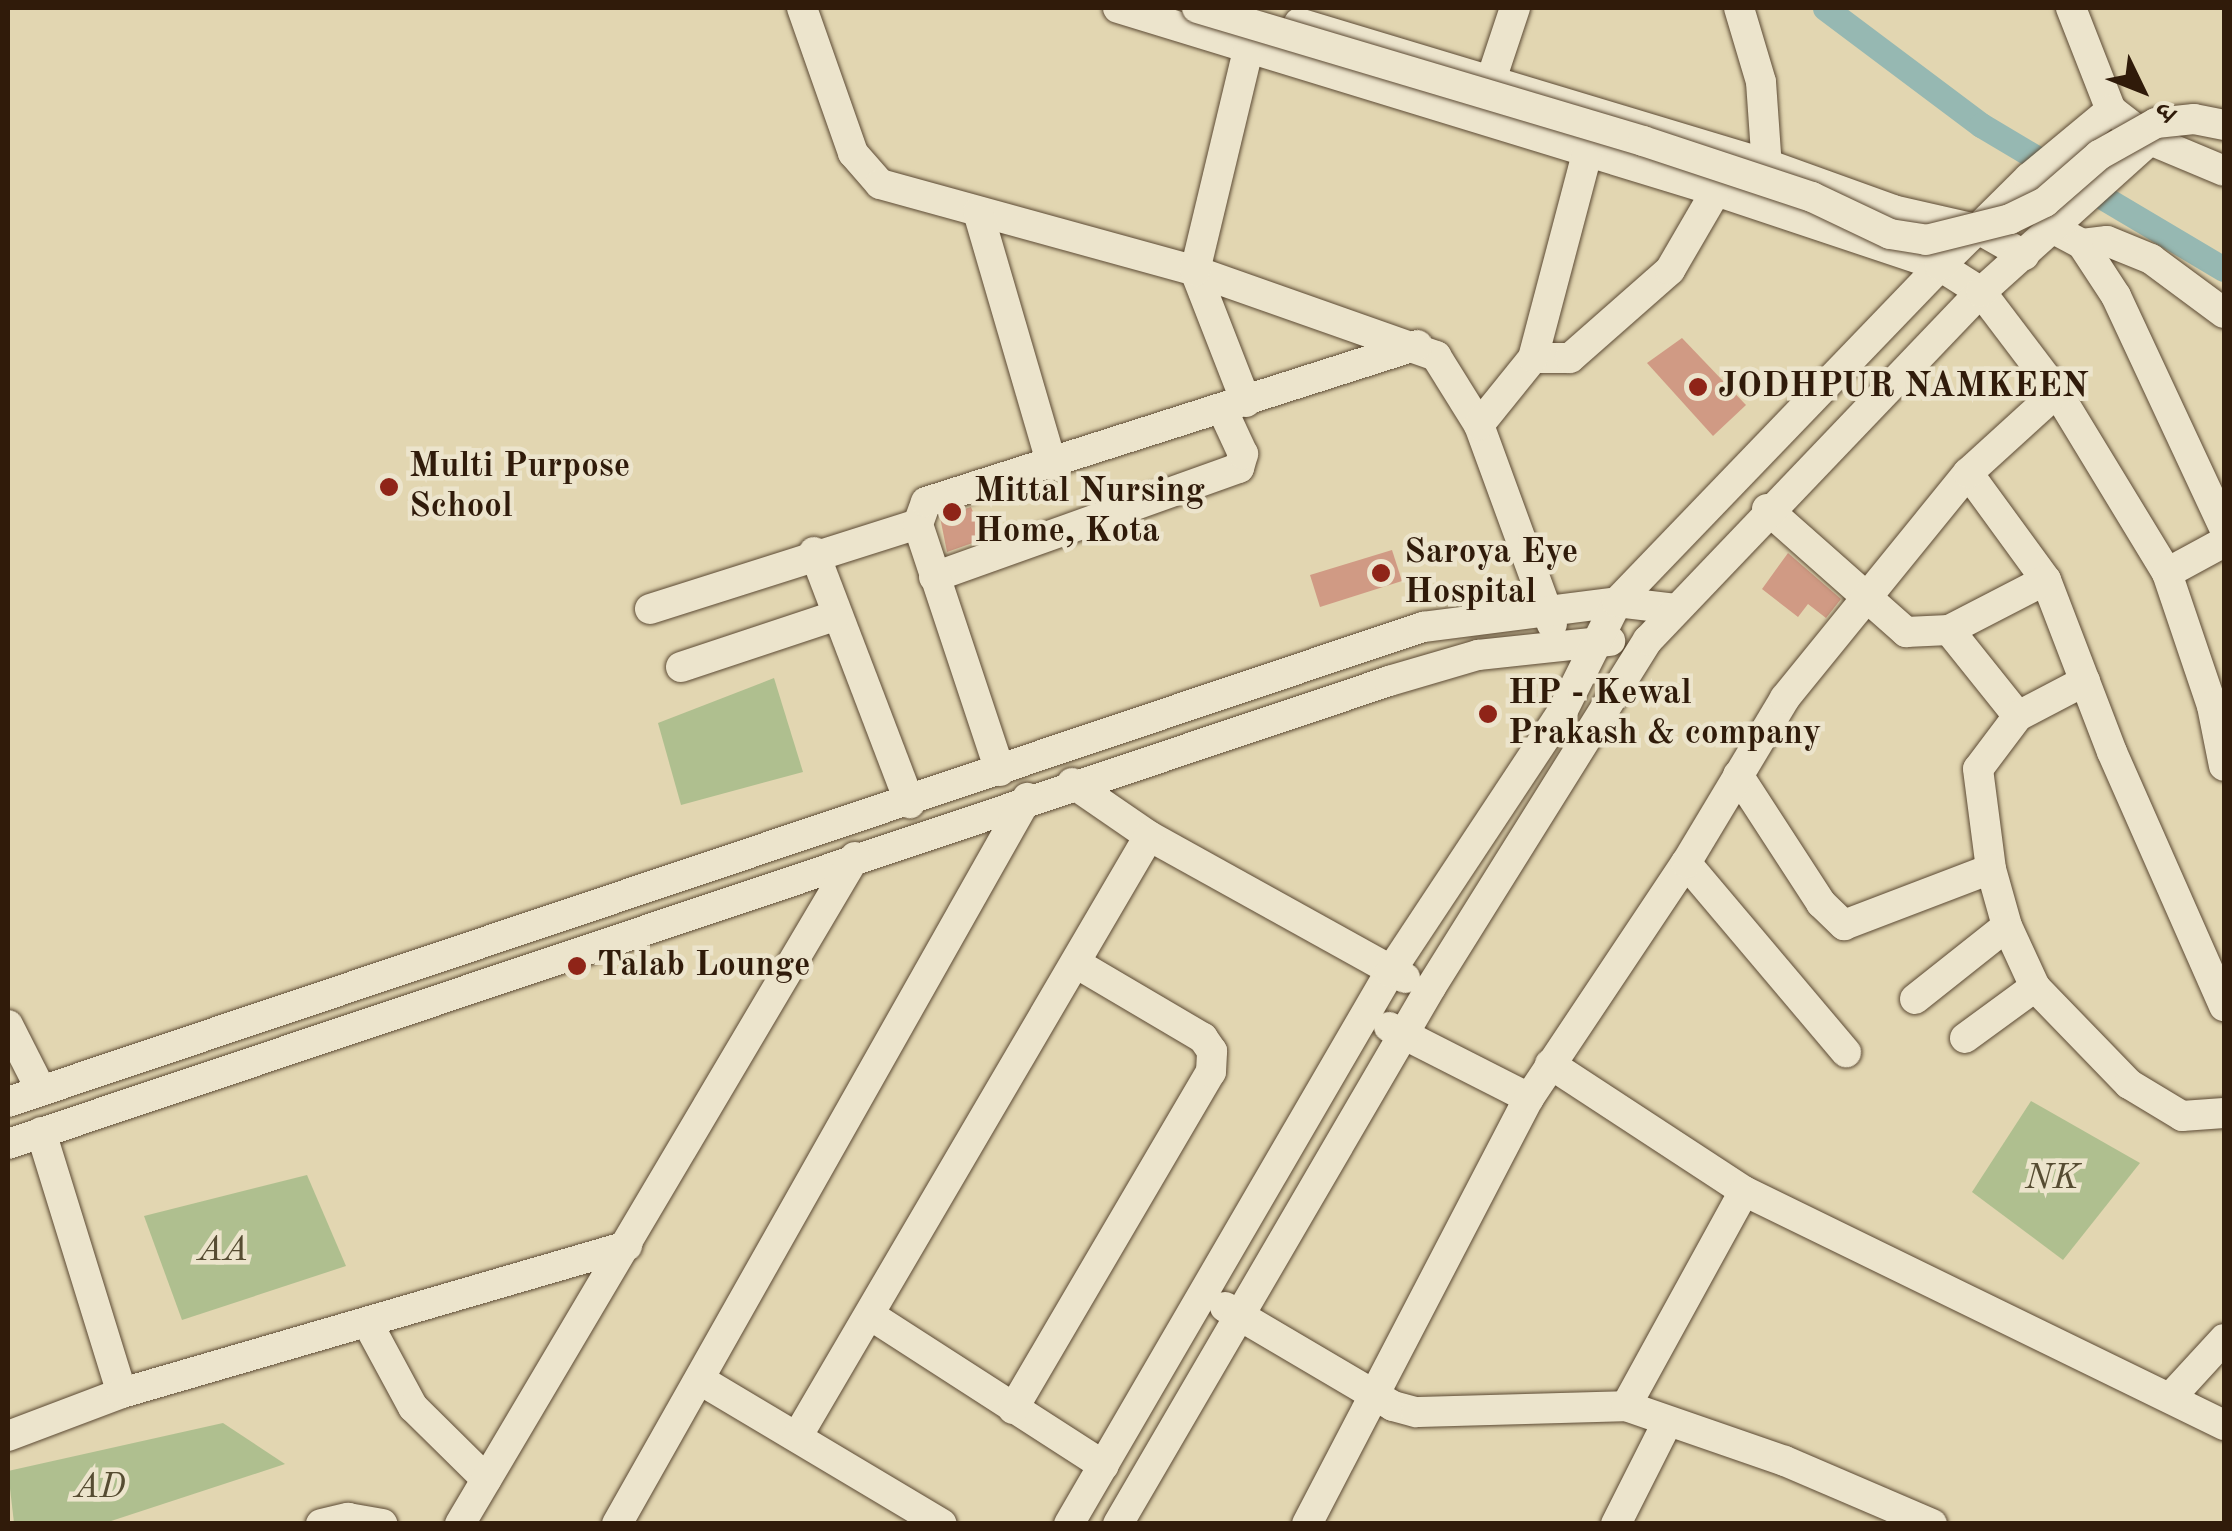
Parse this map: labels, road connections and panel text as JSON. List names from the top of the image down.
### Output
{
  "parks": ["NK", "AA", "AD"],
  "places": [
    "JODHPUR NAMKEEN",
    "Multi Purpose School",
    "Mittal Nursing Home, Kota",
    "Saroya Eye Hospital",
    "HP - Kewal Prakash & company",
    "Talab Lounge"
  ],
  "north": "bottom right"
}
